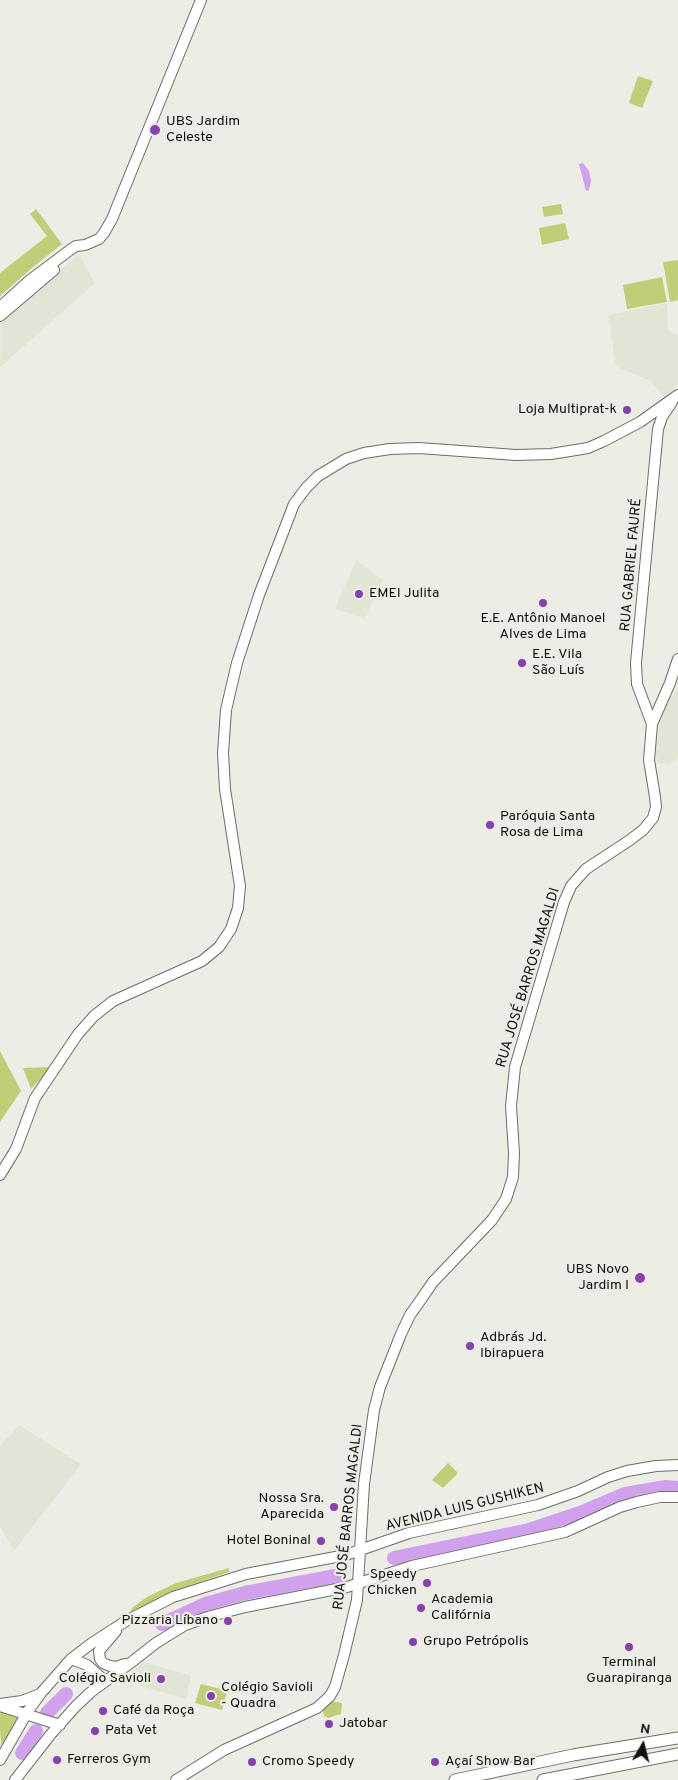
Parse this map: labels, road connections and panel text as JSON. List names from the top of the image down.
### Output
{
  "streets": {
    "main road": ["RUA GABRIEL FAURÉ", "RUA JOSÉ BARROS MAGALDI", "AVENIDA LUIS GUSHIKEN"]
  },
  "crossings": [
    ["RUA GABRIEL FAURÉ", "RUA JOSÉ BARROS MAGALDI"],
    ["RUA JOSÉ BARROS MAGALDI", "AVENIDA LUIS GUSHIKEN"]
  ],
  "places": [
    "UBS Jardim Celeste",
    "Loja Multiprat-k",
    "EMEI Julita",
    "E.E. Antônio Manoel Alves de Lima",
    "E.E. Vila São Luís",
    "Paróquia Santa Rosa de Lima",
    "UBS Novo Jardim I",
    "Adbrás Jd. Ibirapuera",
    "Nossa Sra. Aparecida",
    "Hotel Boninal",
    "Speedy Chicken",
    "Academia Califórnia",
    "Pizzaria Líbano",
    "Grupo Petrópolis",
    "Terminal Guarapiranga",
    "Colégio Savioli",
    "Colégio Savioli - Quadra",
    "Café da Roça",
    "Jatobar",
    "Pata Vet",
    "Ferreros Gym",
    "Cromo Speedy",
    "Açaí Show Bar"
  ],
  "north": "top"
}
